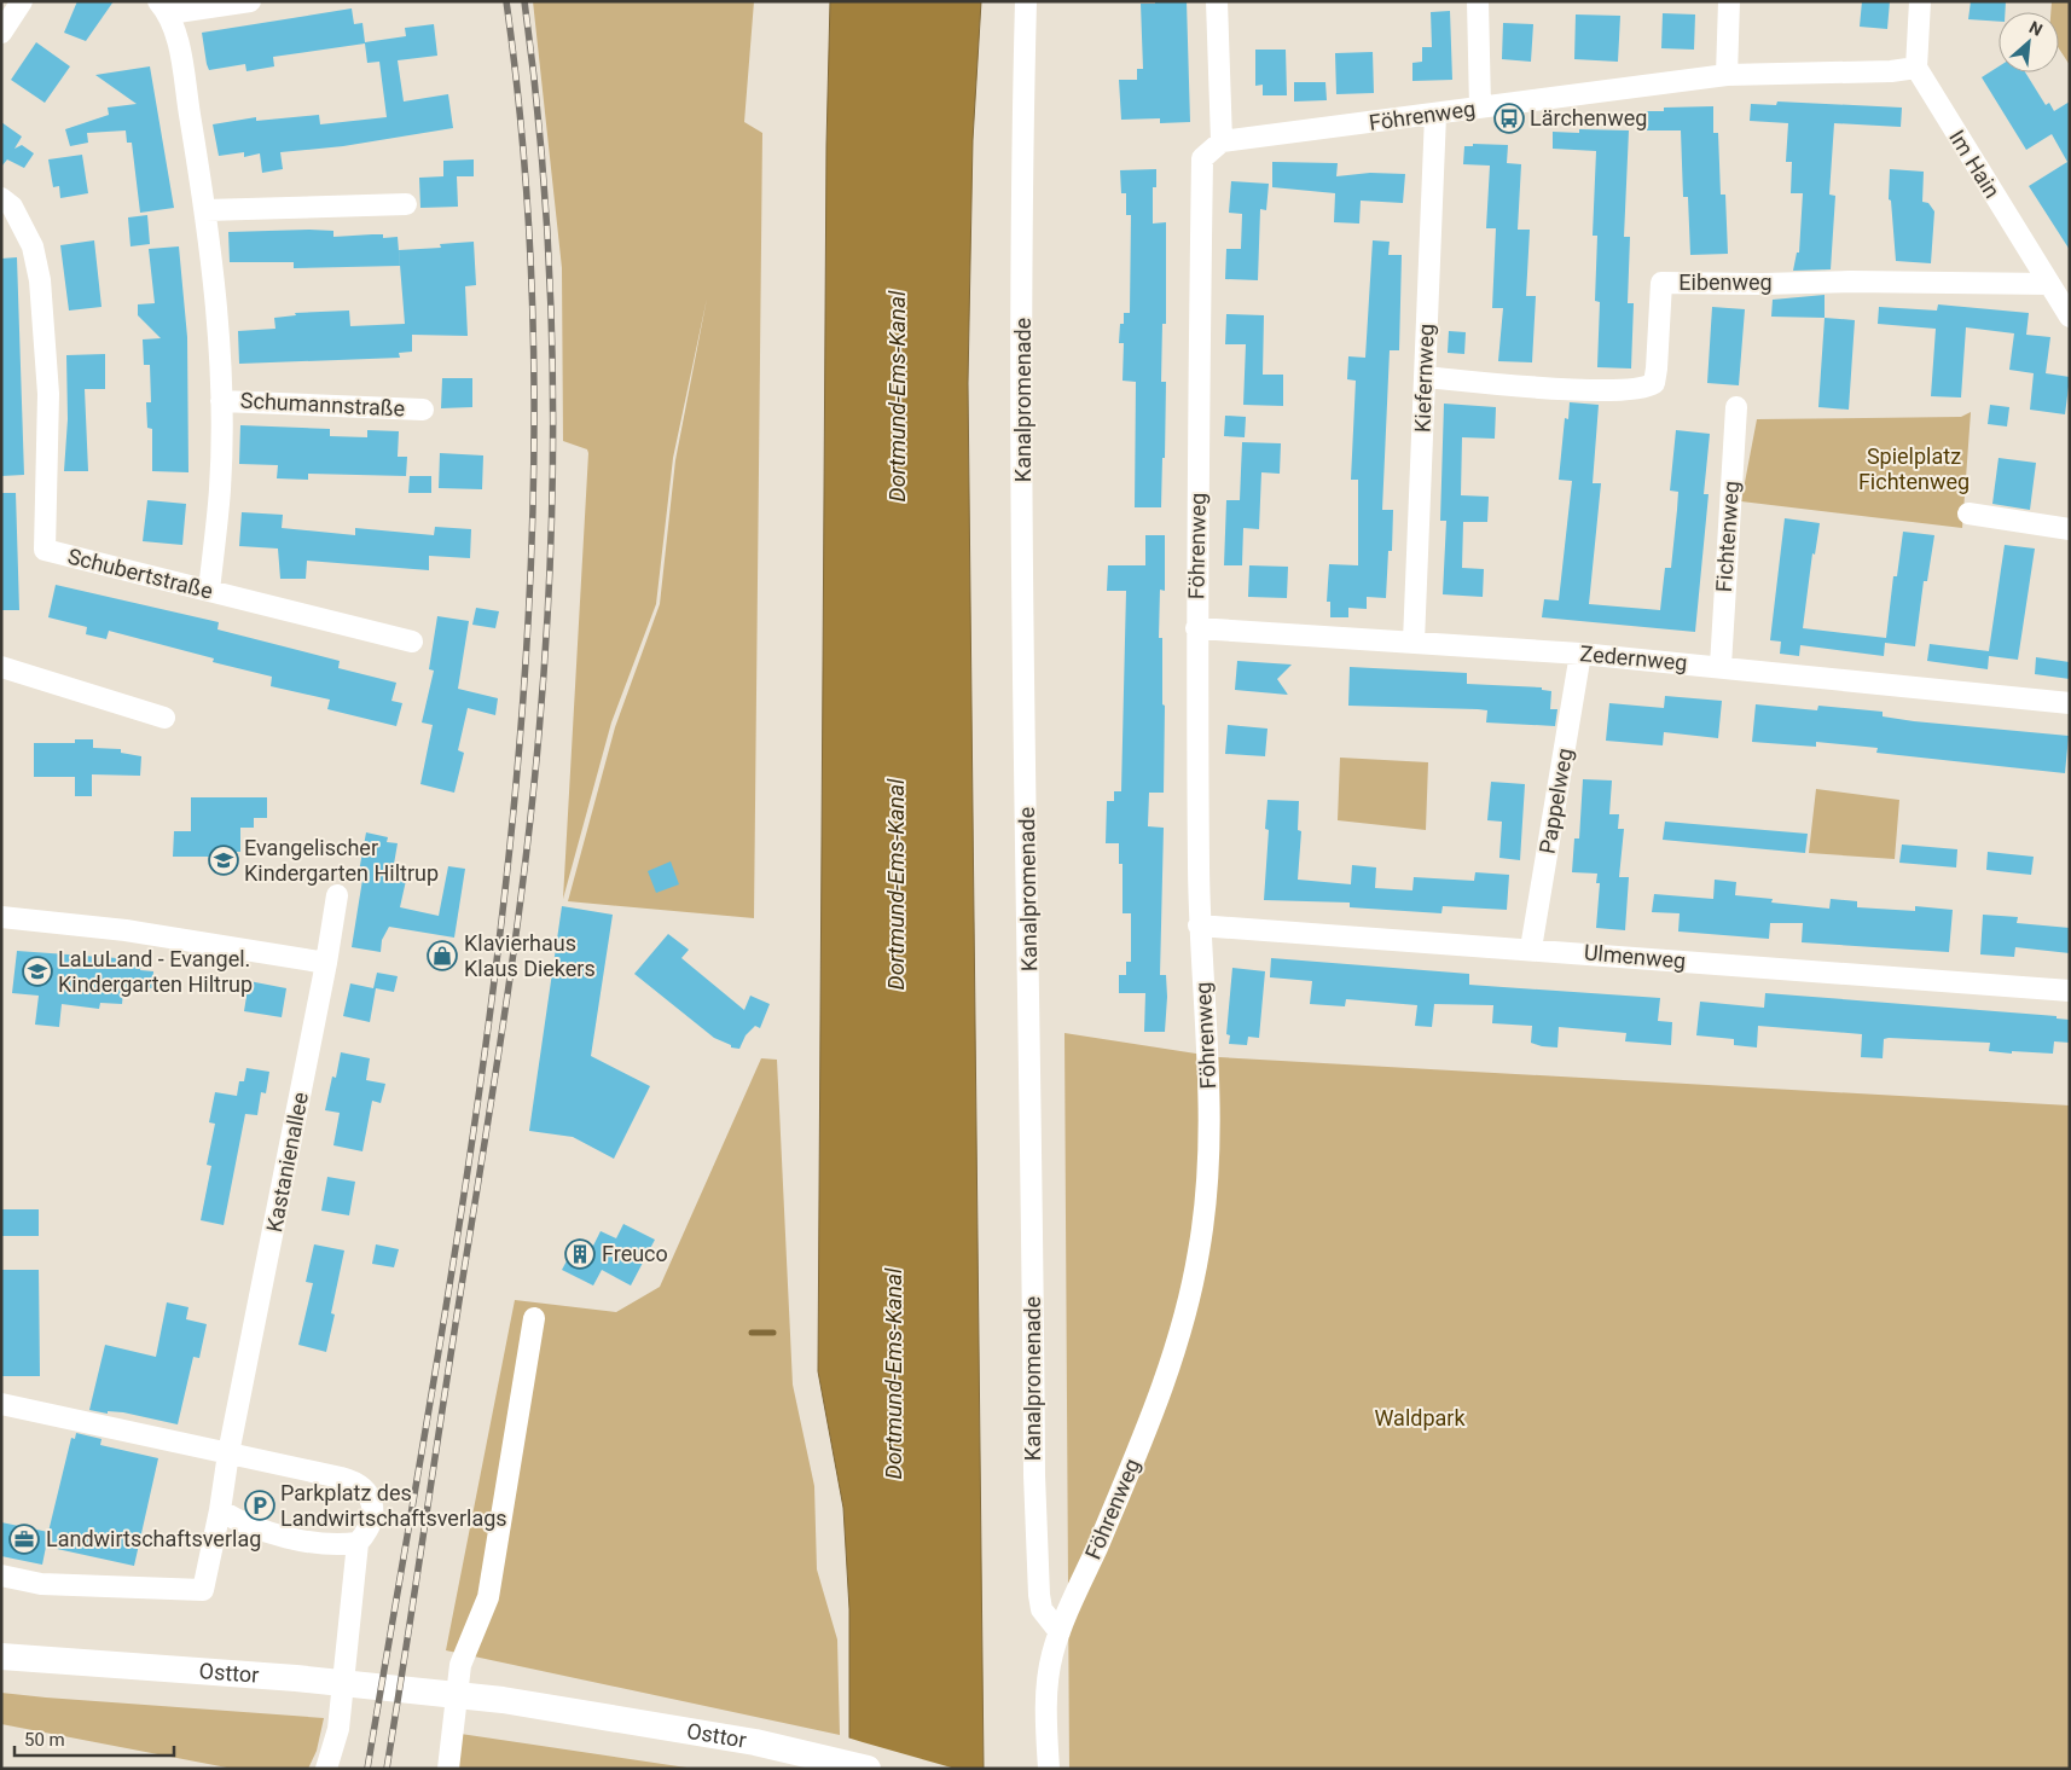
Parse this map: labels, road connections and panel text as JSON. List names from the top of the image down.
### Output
{
  "streets": {
    "main road": ["Osttor"],
    "street": [
      "Föhrenweg",
      "Im Hain",
      "Eibenweg",
      "Kiefernweg",
      "Kanalpromenade",
      "Schumannstraße",
      "Fichtenweg",
      "Schubertstraße",
      "Zedernweg",
      "Pappelweg",
      "Ulmenweg",
      "Kastanienallee"
    ]
  },
  "crossings": [
    ["Föhrenweg", "Im Hain"],
    ["Föhrenweg", "Kiefernweg"],
    ["Föhrenweg", "Kanalpromenade"],
    ["Föhrenweg", "Zedernweg"],
    ["Föhrenweg", "Ulmenweg"],
    ["Im Hain", "Eibenweg"],
    ["Eibenweg", "Kiefernweg"],
    ["Kiefernweg", "Zedernweg"],
    ["Schumannstraße", "Schubertstraße"],
    ["Fichtenweg", "Zedernweg"],
    ["Zedernweg", "Pappelweg"],
    ["Pappelweg", "Ulmenweg"]
  ],
  "water": ["Dortmund-Ems-Kanal"],
  "parks": ["Spielplatz Fichtenweg", "Waldpark"],
  "places": {
    "bus stop": ["Lärchenweg"],
    "school or university": ["Evangelischer Kindergarten Hiltrup", "LaLuLand - Evangel. Kindergarten Hiltrup"],
    "shop": ["Klavierhaus Klaus Diekers"],
    "building": ["Freuco"],
    "parking": ["Parkplatz des Landwirtschaftsverlags"],
    "office": ["Landwirtschaftsverlag"]
  },
  "scale_bar": "50 m",
  "north": "top right"
}
